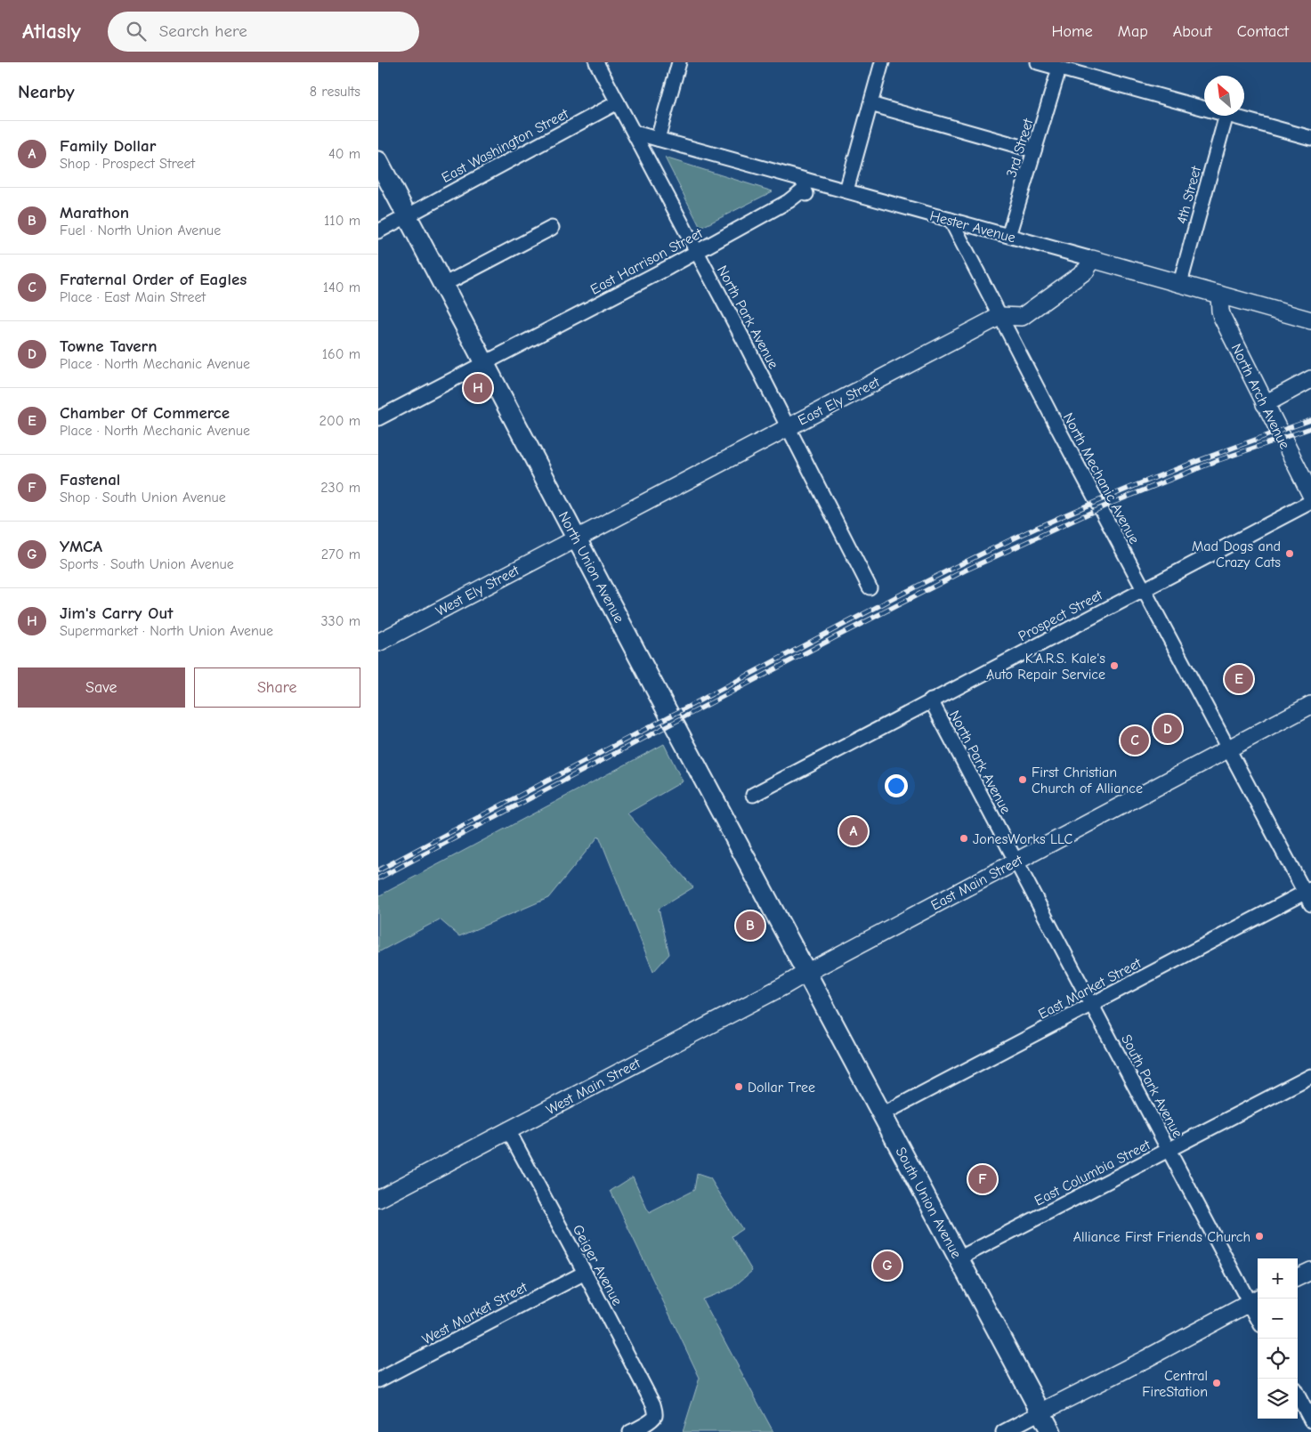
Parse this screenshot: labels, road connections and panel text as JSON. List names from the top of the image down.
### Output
{
  "streets": {
    "main road": ["North Union Avenue", "South Union Avenue"],
    "street": [
      "East Washington Street",
      "3rd Street",
      "4th Street",
      "Hester Avenue",
      "East Harrison Street",
      "North Park Avenue",
      "North Arch Avenue",
      "East Ely Street",
      "North Mechanic Avenue",
      "West Ely Street",
      "Prospect Street",
      "East Main Street",
      "East Market Street",
      "West Main Street",
      "South Park Avenue",
      "East Columbia Street",
      "Geiger Avenue",
      "West Market Street"
    ]
  },
  "crossings": [
    ["East Washington Street", "North Park Avenue"],
    ["East Washington Street", "North Union Avenue"],
    ["3rd Street", "Hester Avenue"],
    ["4th Street", "Hester Avenue"],
    ["Hester Avenue", "East Harrison Street"],
    ["Hester Avenue", "North Park Avenue"],
    ["Hester Avenue", "North Arch Avenue"],
    ["Hester Avenue", "East Ely Street"],
    ["Hester Avenue", "North Mechanic Avenue"],
    ["East Harrison Street", "North Park Avenue"],
    ["East Harrison Street", "North Union Avenue"],
    ["North Park Avenue", "East Ely Street"],
    ["North Park Avenue", "Prospect Street"],
    ["North Park Avenue", "East Main Street"],
    ["North Park Avenue", "South Park Avenue"],
    ["East Ely Street", "North Mechanic Avenue"],
    ["East Ely Street", "North Union Avenue"],
    ["East Ely Street", "West Ely Street"],
    ["North Mechanic Avenue", "Prospect Street"],
    ["North Mechanic Avenue", "East Main Street"],
    ["North Mechanic Avenue", "East Market Street"],
    ["North Union Avenue", "West Ely Street"],
    ["North Union Avenue", "East Main Street"],
    ["North Union Avenue", "West Main Street"],
    ["North Union Avenue", "South Union Avenue"],
    ["East Main Street", "West Main Street"],
    ["East Main Street", "South Park Avenue"],
    ["East Main Street", "South Union Avenue"],
    ["East Market Street", "South Park Avenue"],
    ["East Market Street", "South Union Avenue"],
    ["West Main Street", "South Union Avenue"],
    ["West Main Street", "Geiger Avenue"],
    ["South Park Avenue", "East Columbia Street"],
    ["East Columbia Street", "South Union Avenue"],
    ["Geiger Avenue", "West Market Street"]
  ],
  "places": [
    "Mad Dogs and Crazy Cats",
    "K.A.R.S. Kale's Auto Repair Service",
    "First Christian Church of Alliance",
    "JonesWorks LLC",
    "Dollar Tree",
    "Alliance First Friends Church",
    "Central FireStation"
  ],
  "north": "top left",
  "page": {
    "header": "Atlasly",
    "search": "Search here",
    "nav": [
      "Home",
      "Map",
      "About",
      "Contact"
    ],
    "heading": ["Nearby", "8 results"],
    "list": [
      {
        "mark": "A",
        "name": "Family Dollar",
        "note": "Shop · Prospect Street",
        "value": "40 m"
      },
      {
        "mark": "B",
        "name": "Marathon",
        "note": "Fuel · North Union Avenue",
        "value": "110 m"
      },
      {
        "mark": "C",
        "name": "Fraternal Order of Eagles",
        "note": "Place · East Main Street",
        "value": "140 m"
      },
      {
        "mark": "D",
        "name": "Towne Tavern",
        "note": "Place · North Mechanic Avenue",
        "value": "160 m"
      },
      {
        "mark": "E",
        "name": "Chamber Of Commerce",
        "note": "Place · North Mechanic Avenue",
        "value": "200 m"
      },
      {
        "mark": "F",
        "name": "Fastenal",
        "note": "Shop · South Union Avenue",
        "value": "230 m"
      },
      {
        "mark": "G",
        "name": "YMCA",
        "note": "Sports · South Union Avenue",
        "value": "270 m"
      },
      {
        "mark": "H",
        "name": "Jim's Carry Out",
        "note": "Supermarket · North Union Avenue",
        "value": "330 m"
      }
    ],
    "pins": [
      "H",
      "E",
      "D",
      "C",
      "A",
      "B",
      "F",
      "G"
    ],
    "buttons": ["Save", "Share"],
    "map_buttons": ["+", "−"]
  }
}
